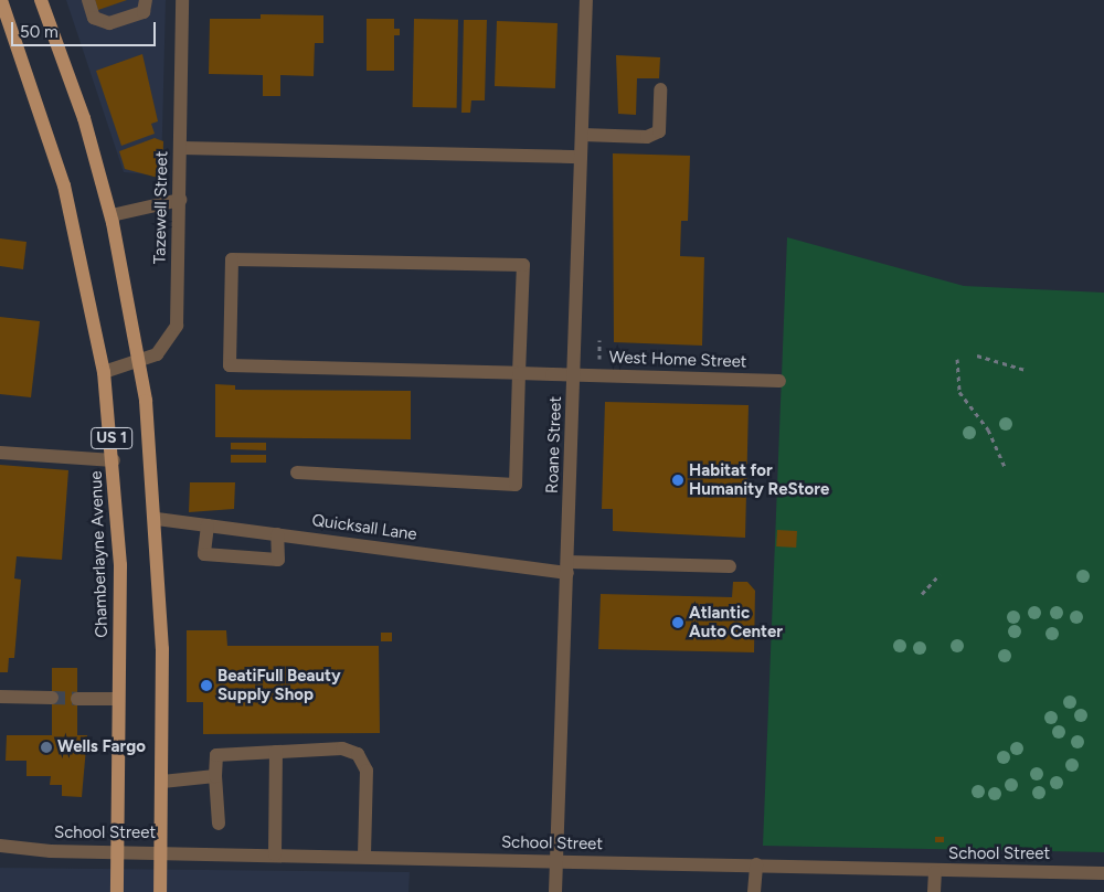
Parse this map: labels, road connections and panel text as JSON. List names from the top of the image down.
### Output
{
  "streets": {
    "main road": ["US 1", "Chamberlayne Avenue"],
    "street": [
      "Tazewell Street",
      "West Home Street",
      "Roane Street",
      "Quicksall Lane",
      "School Street"
    ]
  },
  "crossings": [
    ["Tazewell Street", "US 1"],
    ["Tazewell Street", "Chamberlayne Avenue"],
    ["West Home Street", "Roane Street"],
    ["US 1", "Quicksall Lane"],
    ["US 1", "School Street"],
    ["Roane Street", "Quicksall Lane"],
    ["Roane Street", "School Street"],
    ["Chamberlayne Avenue", "School Street"]
  ],
  "places": [
    "Habitat for Humanity ReStore",
    "Atlantic Auto Center",
    "BeatiFull Beauty Supply Shop",
    "Wells Fargo"
  ],
  "scale_bar": "50 m"
}
